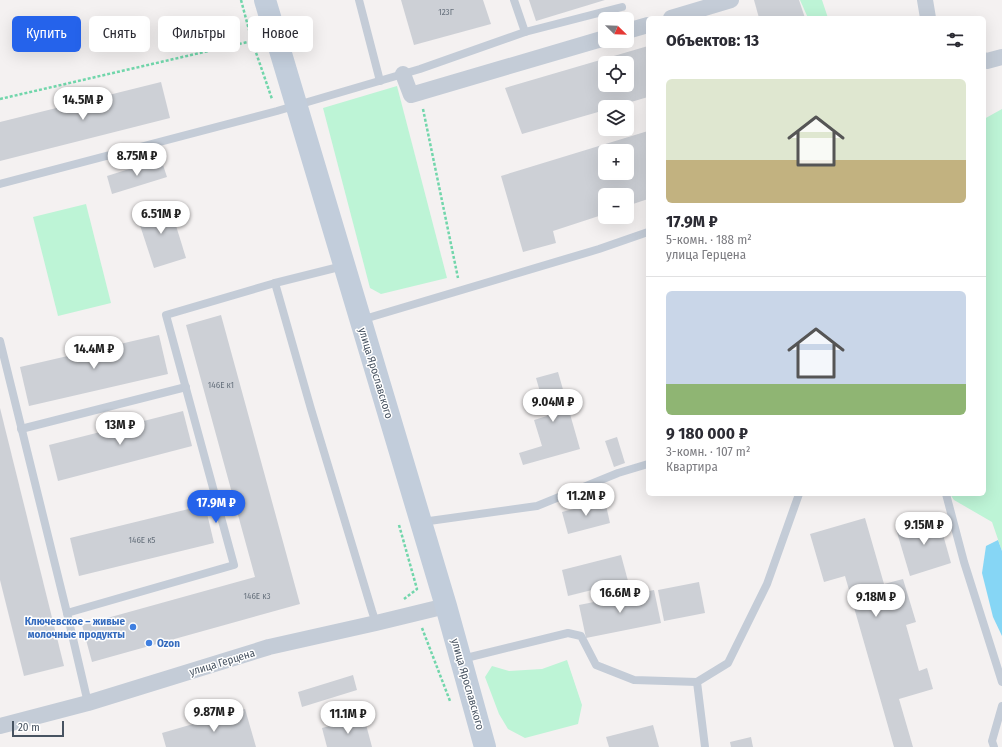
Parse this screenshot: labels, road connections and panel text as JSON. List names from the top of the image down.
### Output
{
  "streets": {
    "street": ["улица Ярославского", "улица Герцена"]
  },
  "crossings": [
    ["улица Ярославского", "улица Герцена"]
  ],
  "places": ["Ключевское – живые молочные продукты", "Ozon"],
  "house_numbers": [
    "123Г",
    "146Е к1",
    "146Е к5",
    "146Е к3"
  ],
  "scale_bar": "20 m",
  "north": "bottom right",
  "page": {
    "map_buttons": ["+", "−"],
    "chip": [
      "Купить",
      "Снять",
      "Фильтры",
      "Новое"
    ],
    "heading": "Объектов: 13",
    "list": [
      {
        "name": "17.9M ₽",
        "note": "5-комн. · 188 m² · улица Герцена"
      },
      {
        "name": "9 180 000 ₽",
        "note": "3-комн. · 107 m² · Квартира"
      }
    ],
    "price": [
      "14.5M ₽",
      "8.75M ₽",
      "6.51M ₽",
      "14.4M ₽",
      "9.04M ₽",
      "13M ₽",
      "11.2M ₽",
      "17.9M ₽",
      "9.15M ₽",
      "16.6M ₽",
      "9.18M ₽",
      "9.87M ₽",
      "11.1M ₽"
    ],
    "scale": "20 m"
  }
}
